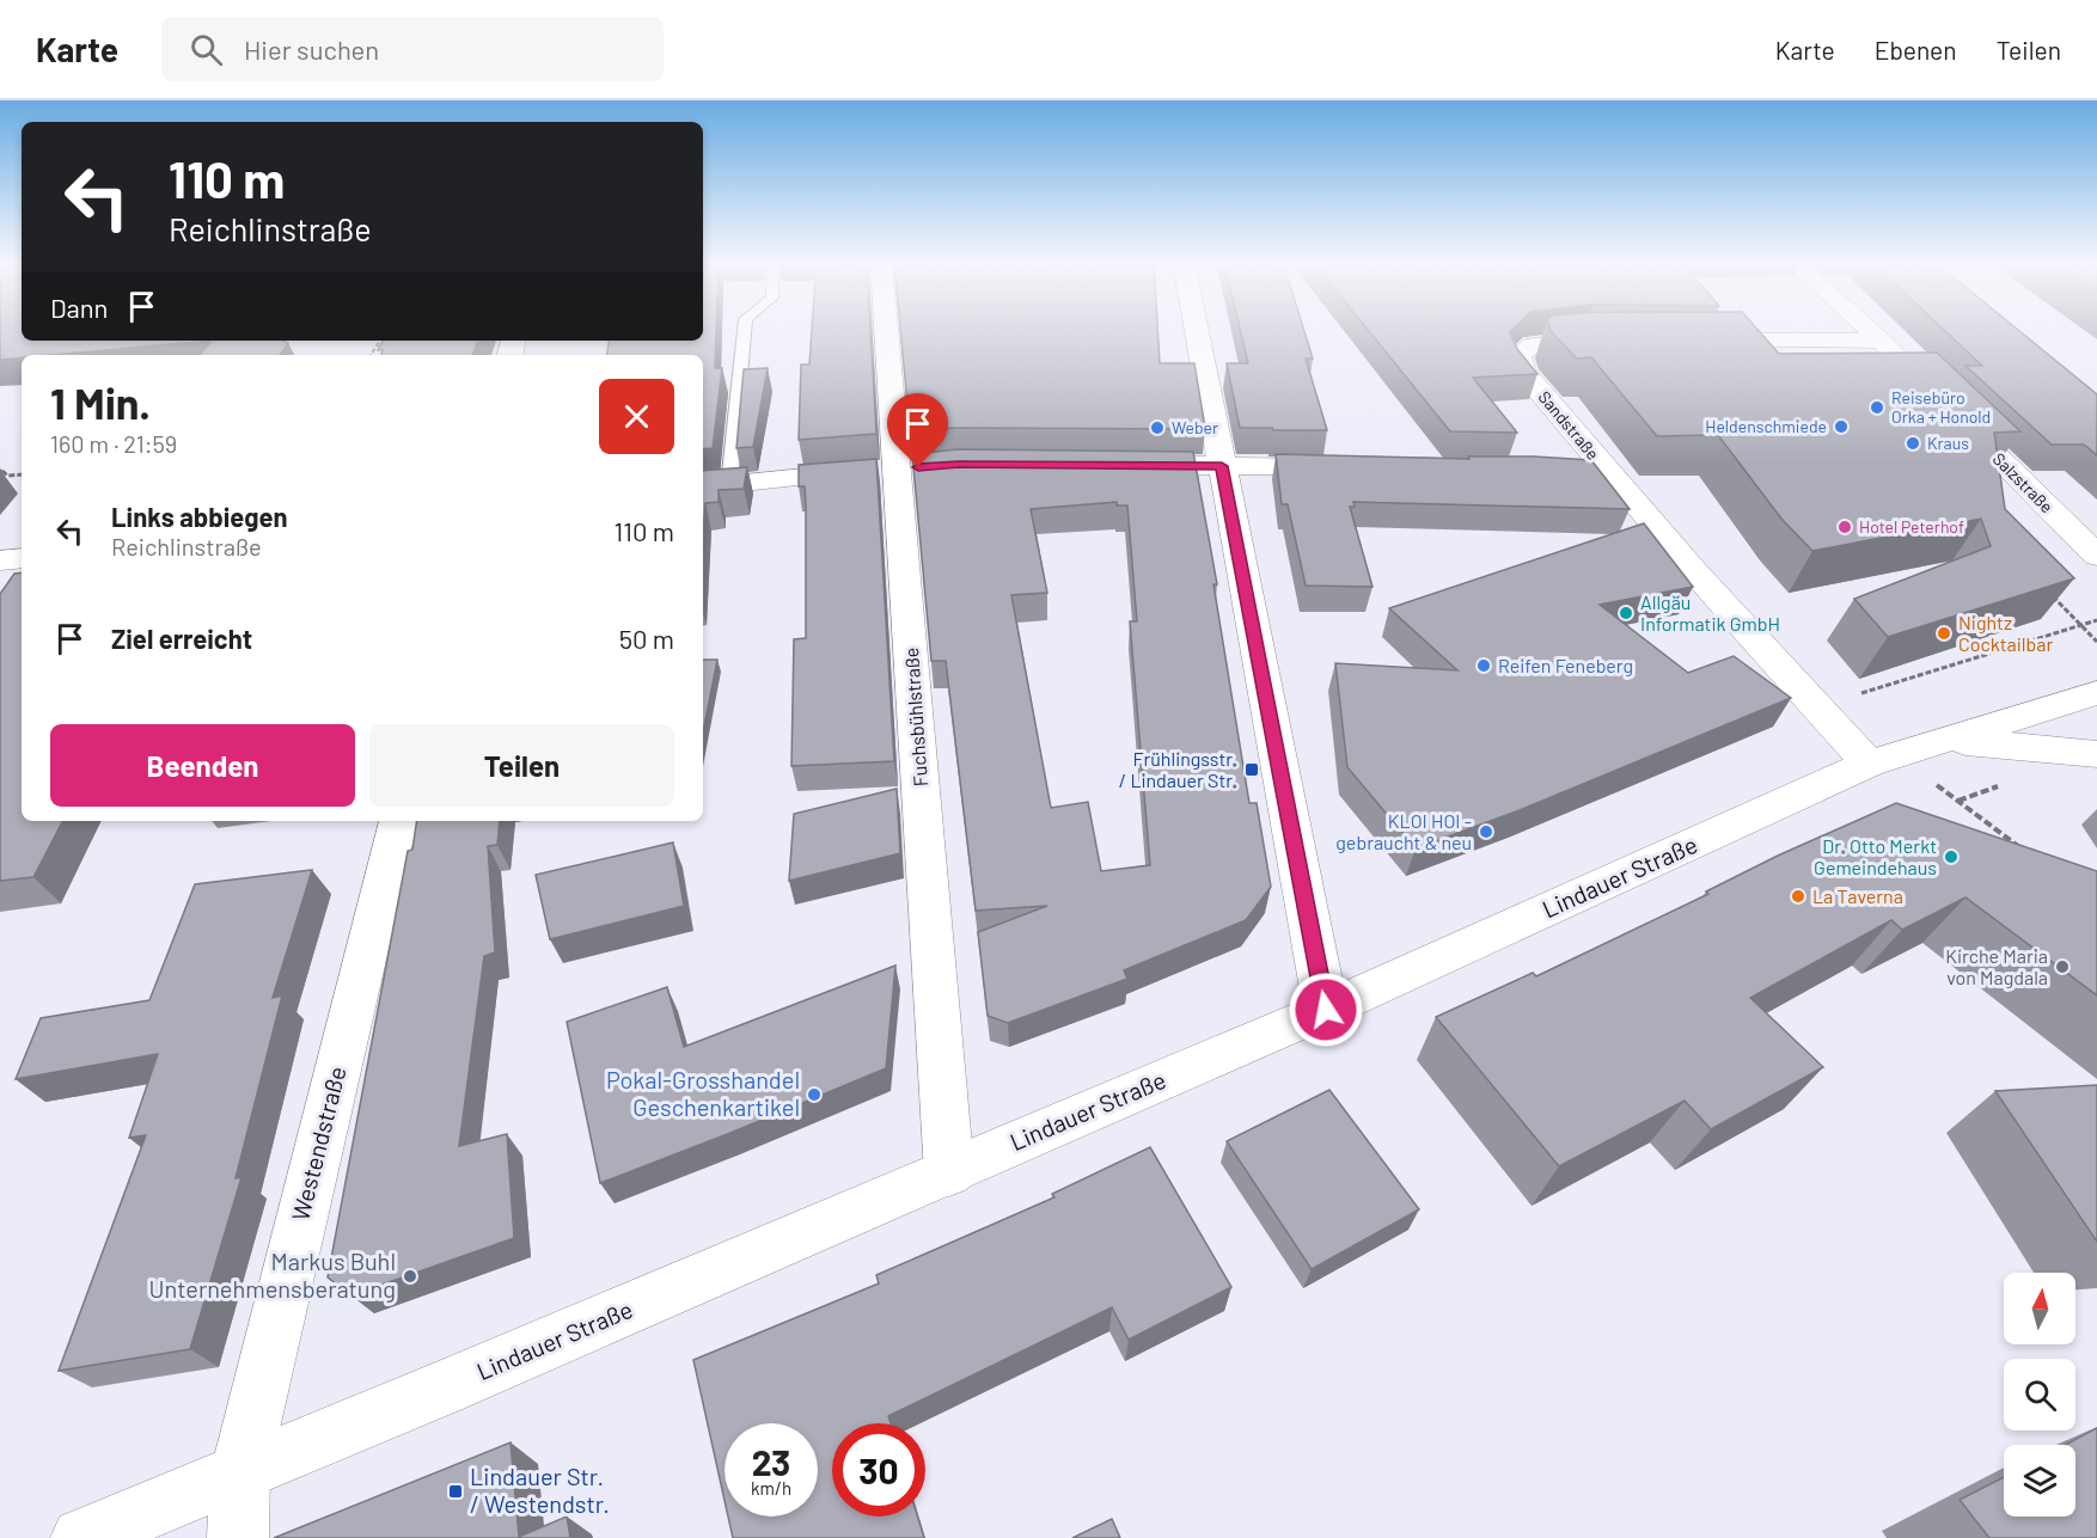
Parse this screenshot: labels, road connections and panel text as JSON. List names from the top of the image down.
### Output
{
  "streets": {
    "street": [
      "Sandstraße",
      "Salzstraße",
      "Fuchsbühlstraße",
      "Lindauer Straße",
      "Westendstraße"
    ]
  },
  "crossings": [
    ["Sandstraße", "Lindauer Straße"],
    ["Fuchsbühlstraße", "Lindauer Straße"],
    ["Lindauer Straße", "Westendstraße"]
  ],
  "places": {
    "other": [
      "Reisebüro Orka + Honold",
      "Heldenschmiede",
      "Weber",
      "Kraus",
      "Hotel Peterhof",
      "Allgäu Informatik GmbH",
      "Nightz Cocktailbar",
      "Reifen Feneberg",
      "KLOI HOI - gebraucht & neu",
      "Dr. Otto Merkt Gemeindehaus",
      "La Taverna",
      "Kirche Maria von Magdala",
      "Pokal-Grosshandel Geschenkartikel",
      "Markus Buhl Unternehmensberatung"
    ],
    "transit": ["Frühlingsstr. / Lindauer Str.", "Lindauer Str. / Westendstr."]
  },
  "north": "top",
  "page": {
    "header": "Karte",
    "search": "Hier suchen",
    "nav": ["Karte", "Ebenen", "Teilen"],
    "turn": ["110 m", "Reichlinstraße"],
    "then": "Dann",
    "heading": ["1 Min.", "160 m · 21:59"],
    "list": [
      {
        "name": "Links abbiegen",
        "note": "Reichlinstraße",
        "value": "110 m"
      },
      {
        "name": "Ziel erreicht",
        "value": "50 m"
      }
    ],
    "buttons": ["Beenden", "Teilen"],
    "speed": "23 km/h",
    "limit": "30"
  }
}
